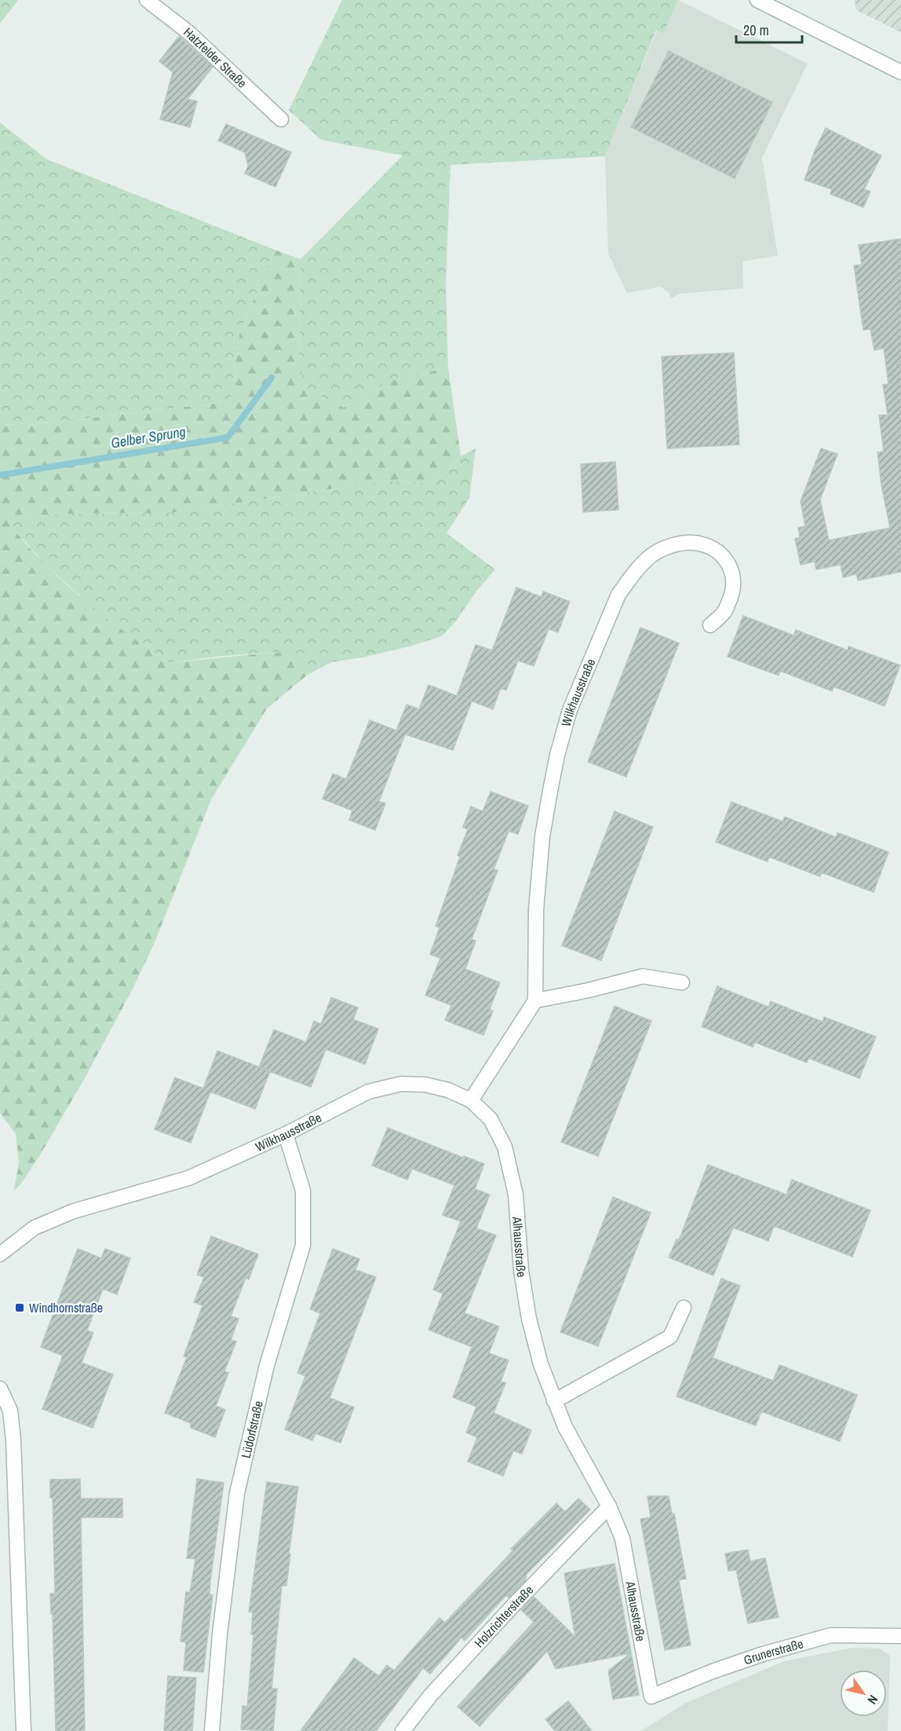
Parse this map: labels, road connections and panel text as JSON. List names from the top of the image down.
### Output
{
  "streets": {
    "street": [
      "Hatzfelder Straße",
      "Wilkhausstraße",
      "Alhausstraße",
      "Lüdorfstraße",
      "Holzrichterstraße",
      "Grunerstraße"
    ]
  },
  "crossings": [
    ["Wilkhausstraße", "Alhausstraße"],
    ["Wilkhausstraße", "Lüdorfstraße"],
    ["Alhausstraße", "Holzrichterstraße"],
    ["Alhausstraße", "Grunerstraße"]
  ],
  "water": ["Gelber Sprung"],
  "places": {
    "transit": ["Windhornstraße"]
  },
  "scale_bar": "20 m",
  "north": "bottom right"
}
